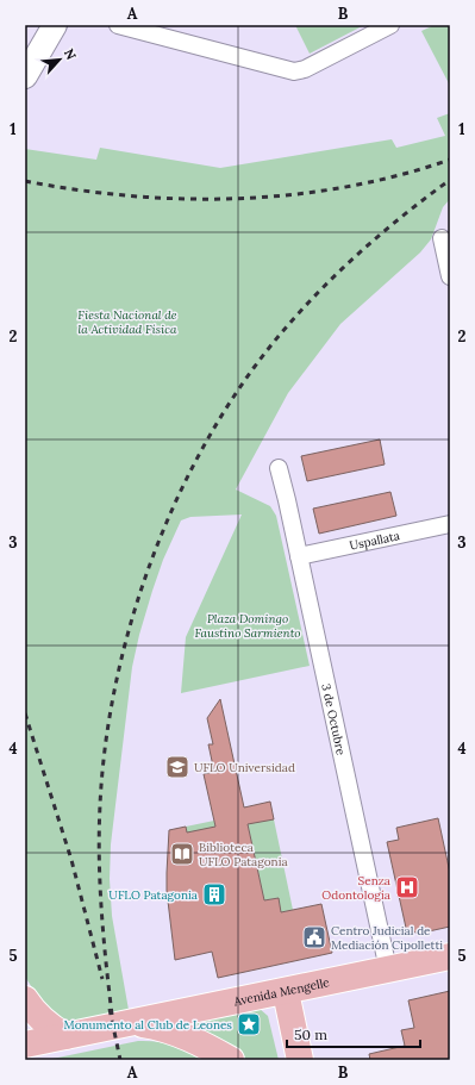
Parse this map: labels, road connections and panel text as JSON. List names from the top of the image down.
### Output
{
  "streets": {
    "main road": ["Avenida Mengelle"],
    "street": ["Uspallata", "3 de Octubre"]
  },
  "crossings": [
    ["Uspallata", "3 de Octubre"],
    ["3 de Octubre", "Avenida Mengelle"]
  ],
  "parks": ["Fiesta Nacional de la Actividad Física", "Plaza Domingo Faustino Sarmiento"],
  "places": {
    "school or university": ["UFLO Universidad"],
    "library": ["Biblioteca UFLO Patagonia"],
    "hospital": ["Senza Odontología"],
    "building": ["UFLO Patagonia"],
    "public building": ["Centro Judicial de Mediación Cipolletti"],
    "place": ["Monumento al Club de Leones"]
  },
  "scale_bar": "50 m",
  "north": "top right",
  "grid": {
    "columns": ["A", "B"],
    "rows": [
      "1",
      "2",
      "3",
      "4",
      "5"
    ]
  }
}
